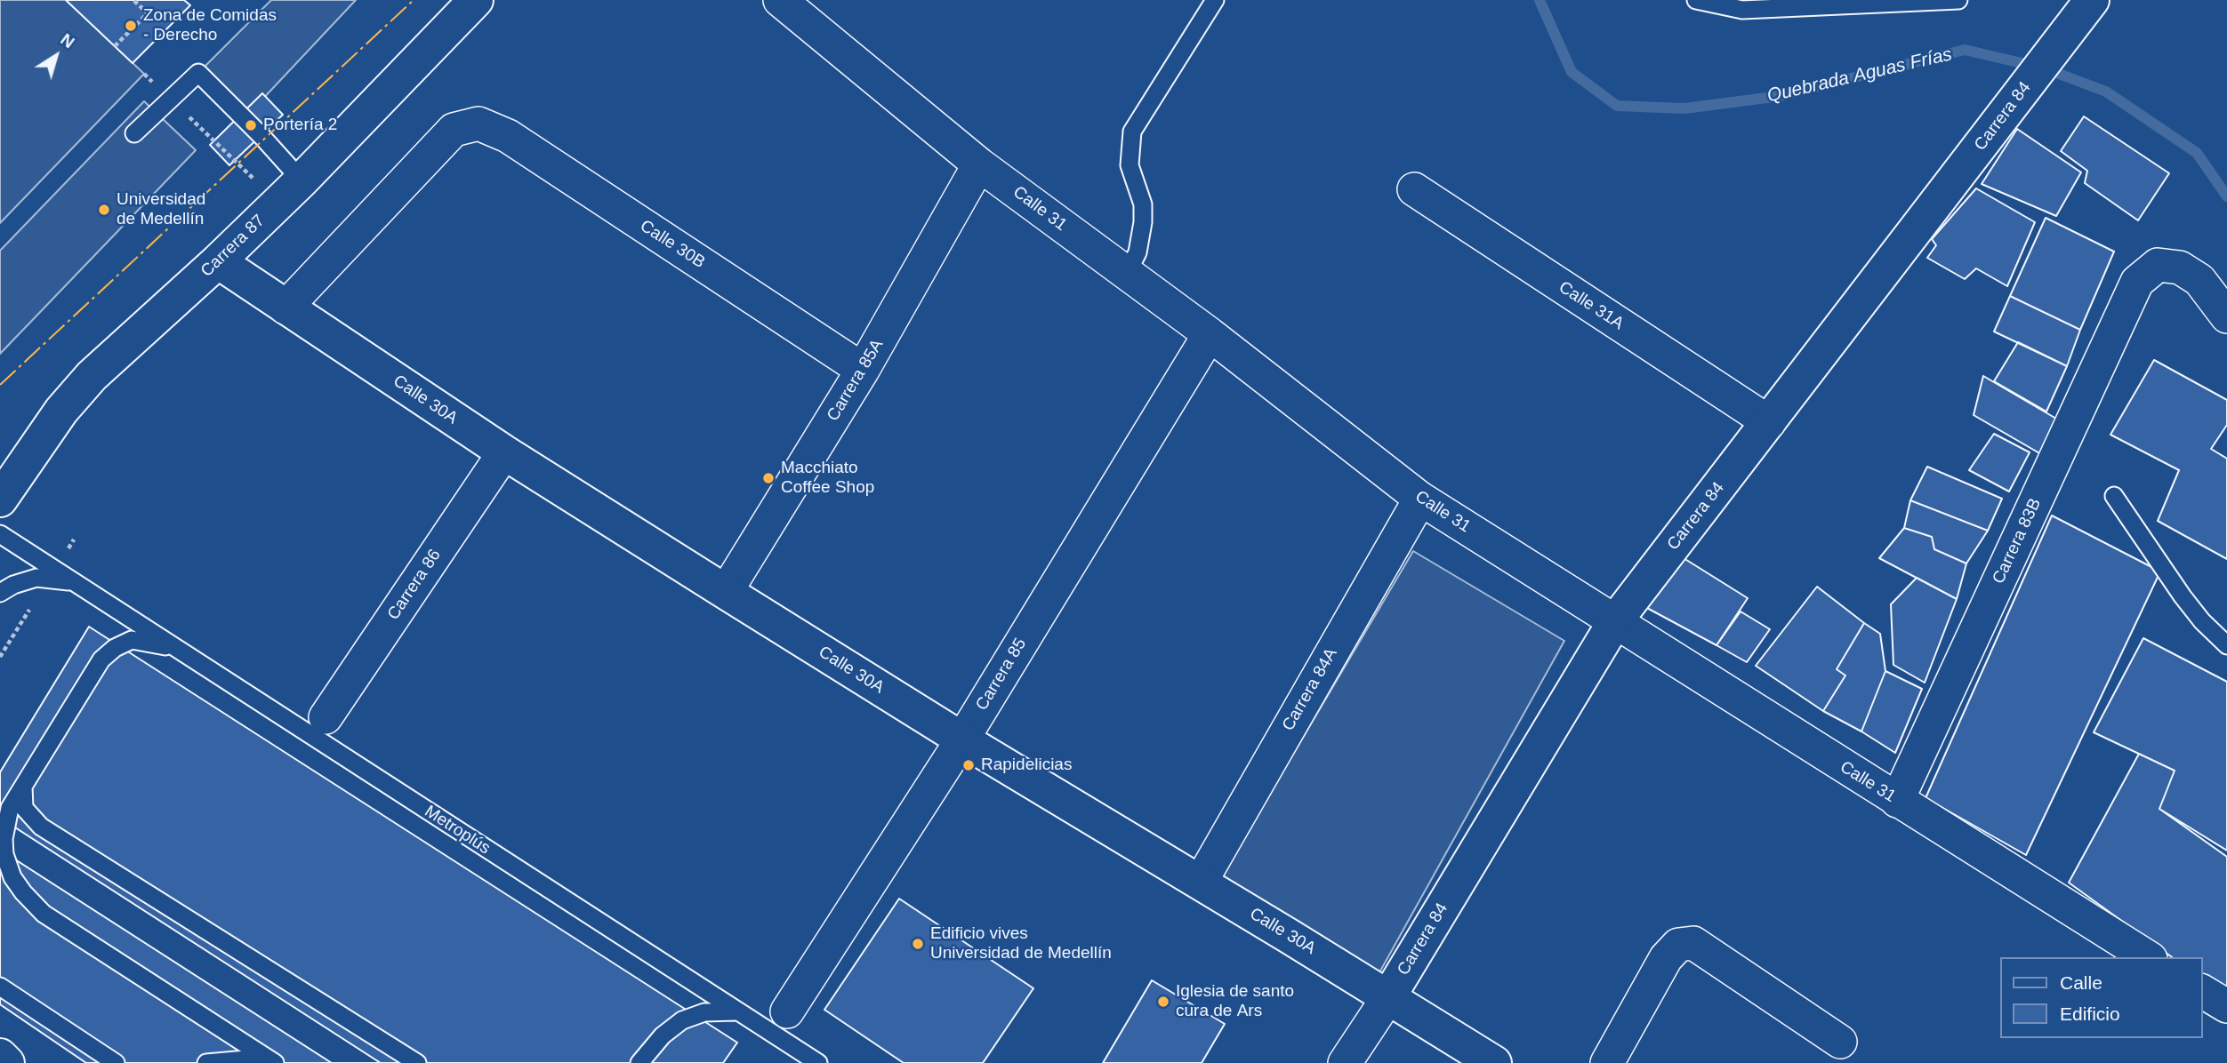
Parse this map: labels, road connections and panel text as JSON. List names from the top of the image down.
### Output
{
  "streets": {
    "street": [
      "Carrera 84",
      "Calle 31",
      "Calle 30B",
      "Carrera 87",
      "Calle 31A",
      "Carrera 85A",
      "Calle 30A",
      "Carrera 83B",
      "Carrera 86",
      "Carrera 85",
      "Carrera 84A"
    ],
    "lane": ["Metroplús"]
  },
  "crossings": [
    ["Carrera 84", "Calle 31"],
    ["Carrera 84", "Calle 31A"],
    ["Carrera 84", "Calle 30A"],
    ["Calle 31", "Carrera 85A"],
    ["Calle 31", "Carrera 83B"],
    ["Calle 31", "Carrera 85"],
    ["Calle 31", "Carrera 84A"],
    ["Calle 30B", "Carrera 85A"],
    ["Calle 30B", "Calle 30A"],
    ["Carrera 87", "Calle 30A"],
    ["Carrera 85A", "Calle 30A"],
    ["Calle 30A", "Carrera 86"],
    ["Calle 30A", "Carrera 85"],
    ["Calle 30A", "Carrera 84A"]
  ],
  "water": ["Quebrada Aguas Frías"],
  "places": [
    "Zona de Comidas - Derecho",
    "Portería 2",
    "Universidad de Medellín",
    "Macchiato Coffee Shop",
    "Rapidelicias",
    "Edificio vives Universidad de Medellín",
    "Iglesia de santo cura de Ars"
  ],
  "legend": ["Calle", "Edificio"],
  "north": "top right"
}
